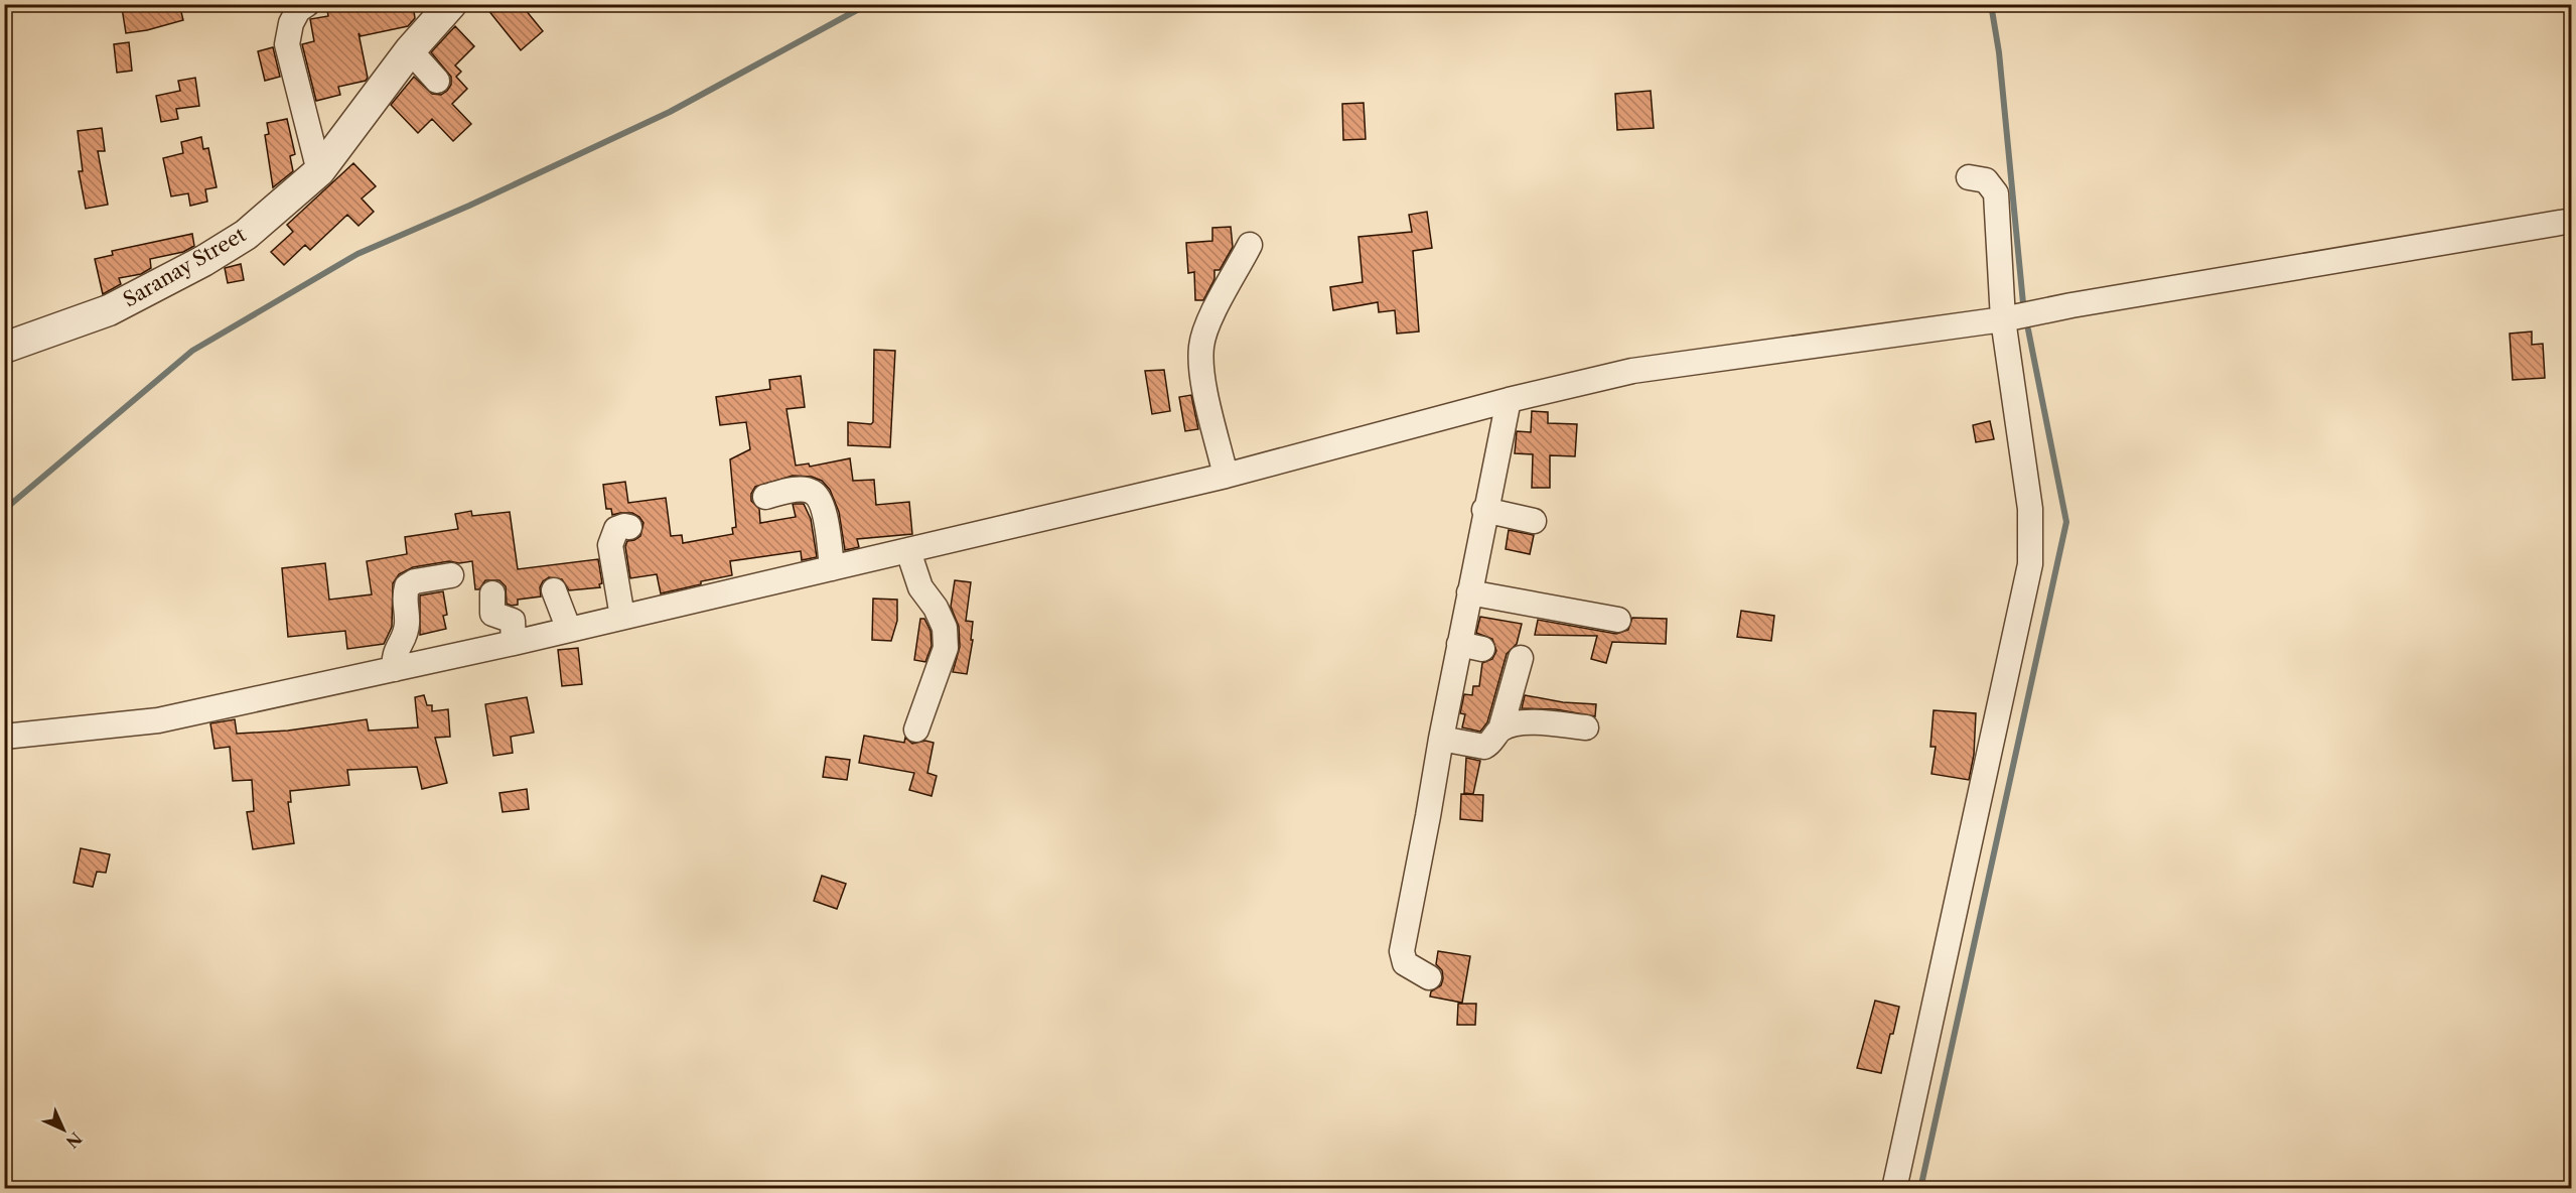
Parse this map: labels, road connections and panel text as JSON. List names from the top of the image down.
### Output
{
  "streets": {
    "street": ["Saranay Street"]
  },
  "north": "bottom right"
}
